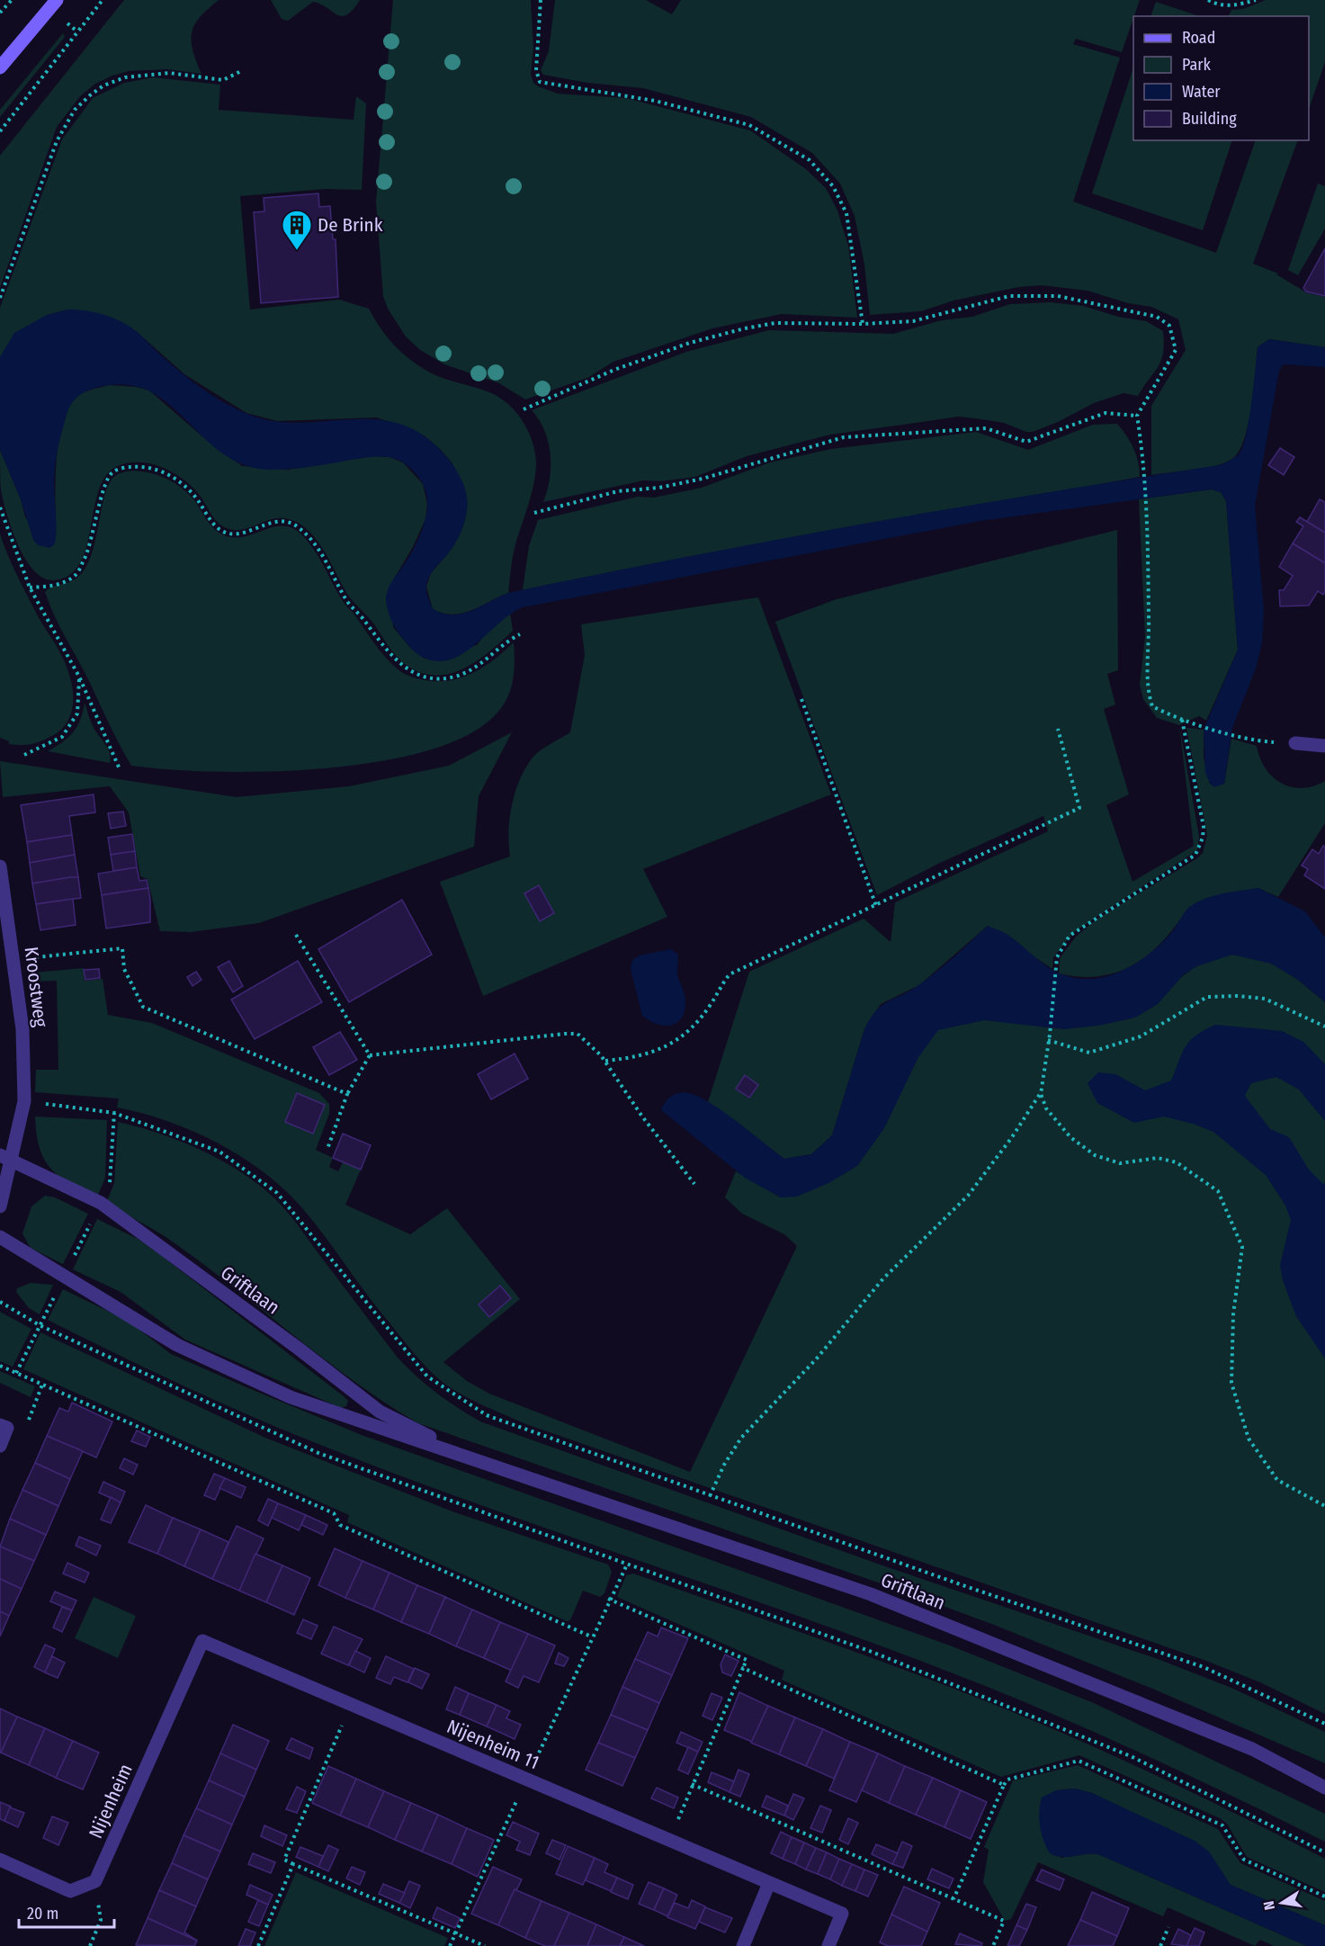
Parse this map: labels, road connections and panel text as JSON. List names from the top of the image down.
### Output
{
  "streets": {
    "street": [
      "Kroostweg",
      "Griftlaan",
      "Nijenheim 11",
      "Nijenheim"
    ]
  },
  "crossings": [
    ["Kroostweg", "Griftlaan"],
    ["Nijenheim 11", "Nijenheim"]
  ],
  "places": {
    "building": ["De Brink"]
  },
  "legend": [
    "Road",
    "Park",
    "Water",
    "Building"
  ],
  "scale_bar": "20 m",
  "north": "left"
}
